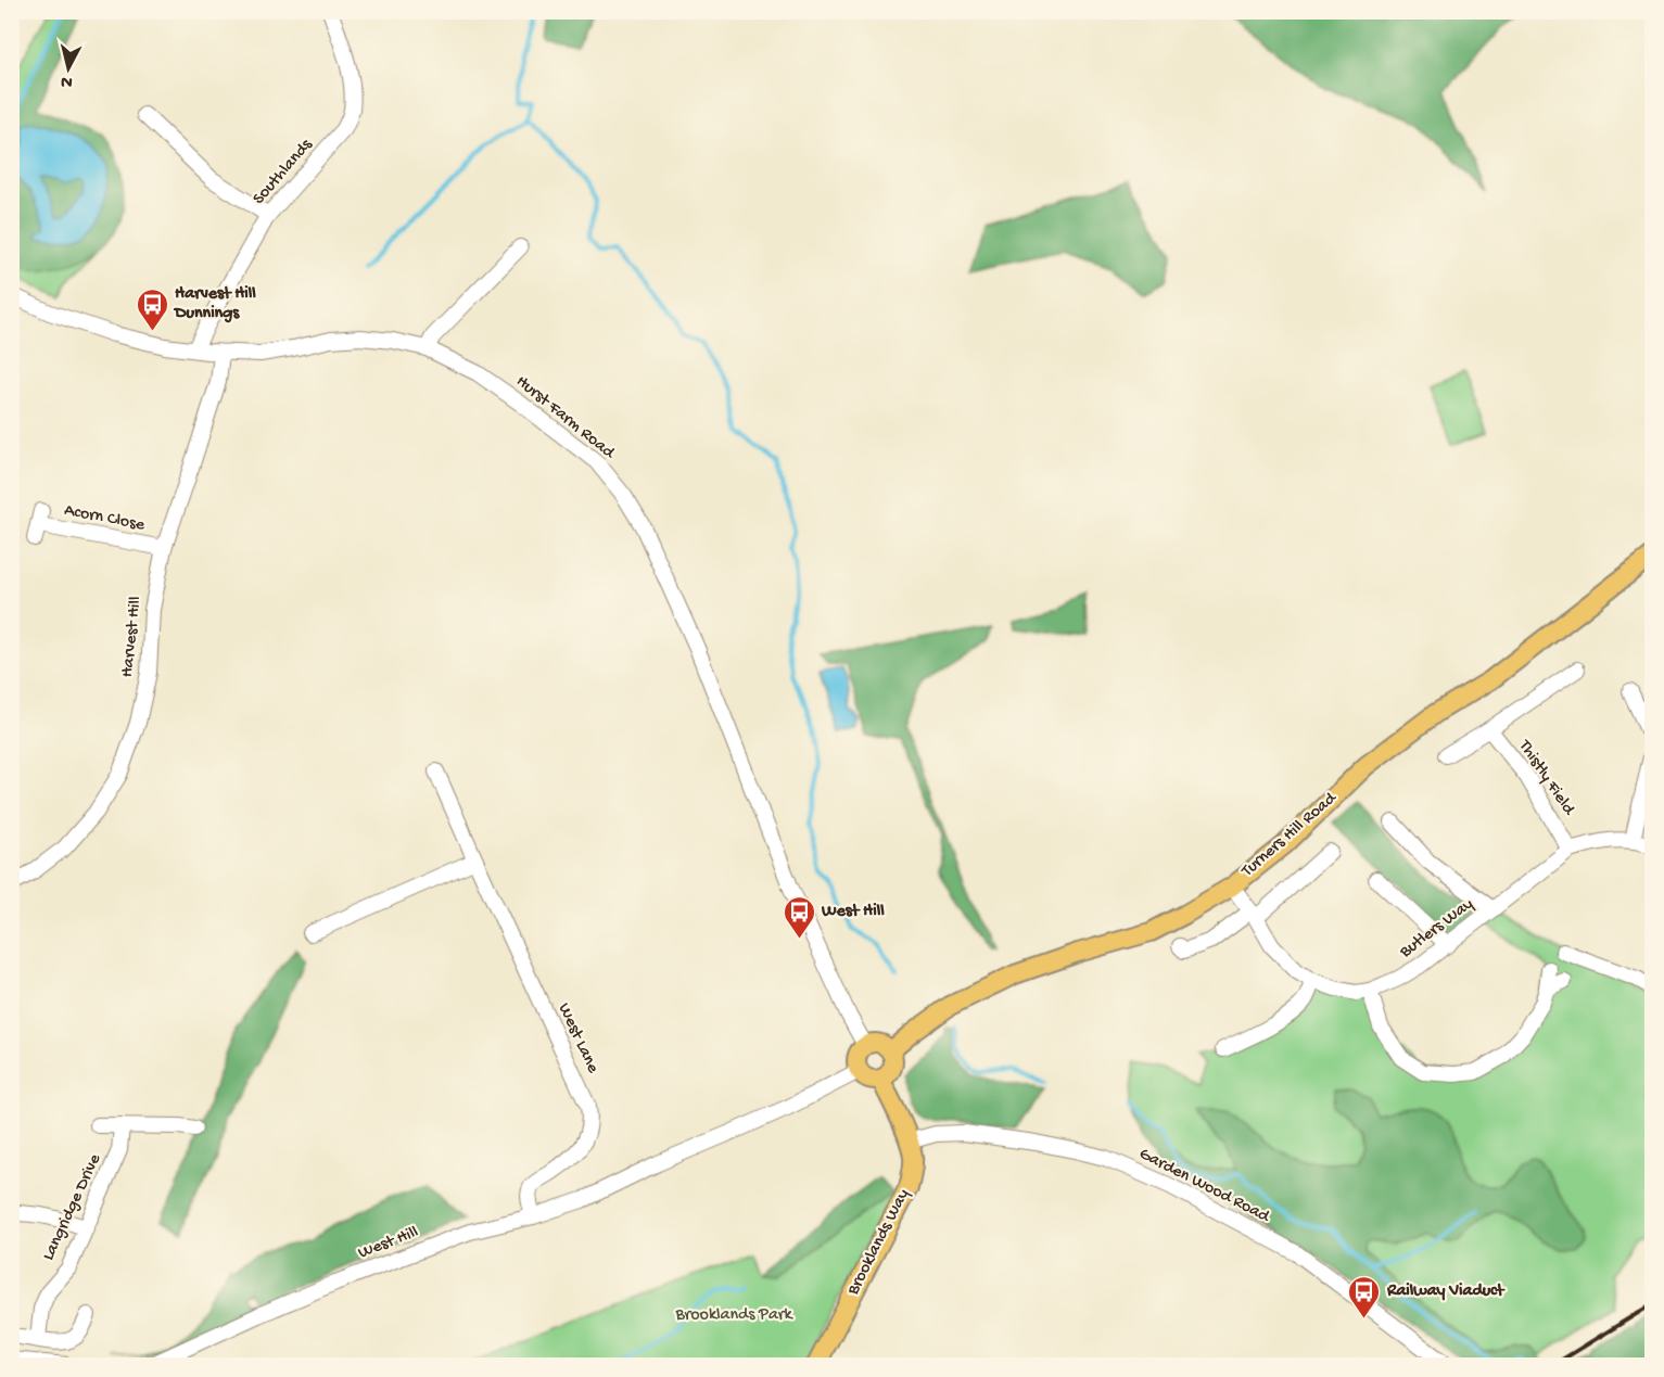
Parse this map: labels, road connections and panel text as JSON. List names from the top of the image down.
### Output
{
  "streets": {
    "main road": ["Turners Hill Road", "Brooklands Way"],
    "street": [
      "Southlands",
      "Hurst Farm Road",
      "Acorn Close",
      "Harvest Hill",
      "Thistly Field",
      "Butlers Way",
      "West Lane",
      "Garden Wood Road",
      "Langridge Drive",
      "West Hill"
    ]
  },
  "crossings": [
    ["Southlands", "Hurst Farm Road"],
    ["Hurst Farm Road", "Harvest Hill"],
    ["Hurst Farm Road", "Turners Hill Road"],
    ["Hurst Farm Road", "Brooklands Way"],
    ["Hurst Farm Road", "West Hill"],
    ["Acorn Close", "Harvest Hill"],
    ["Turners Hill Road", "Butlers Way"],
    ["Turners Hill Road", "Brooklands Way"],
    ["Turners Hill Road", "West Hill"],
    ["West Lane", "West Hill"],
    ["Garden Wood Road", "Brooklands Way"],
    ["Brooklands Way", "West Hill"]
  ],
  "parks": ["Brooklands Park"],
  "places": {
    "bus stop": ["Harvest Hill Dunnings", "West Hill", "Railway Viaduct"]
  },
  "north": "bottom"
}
